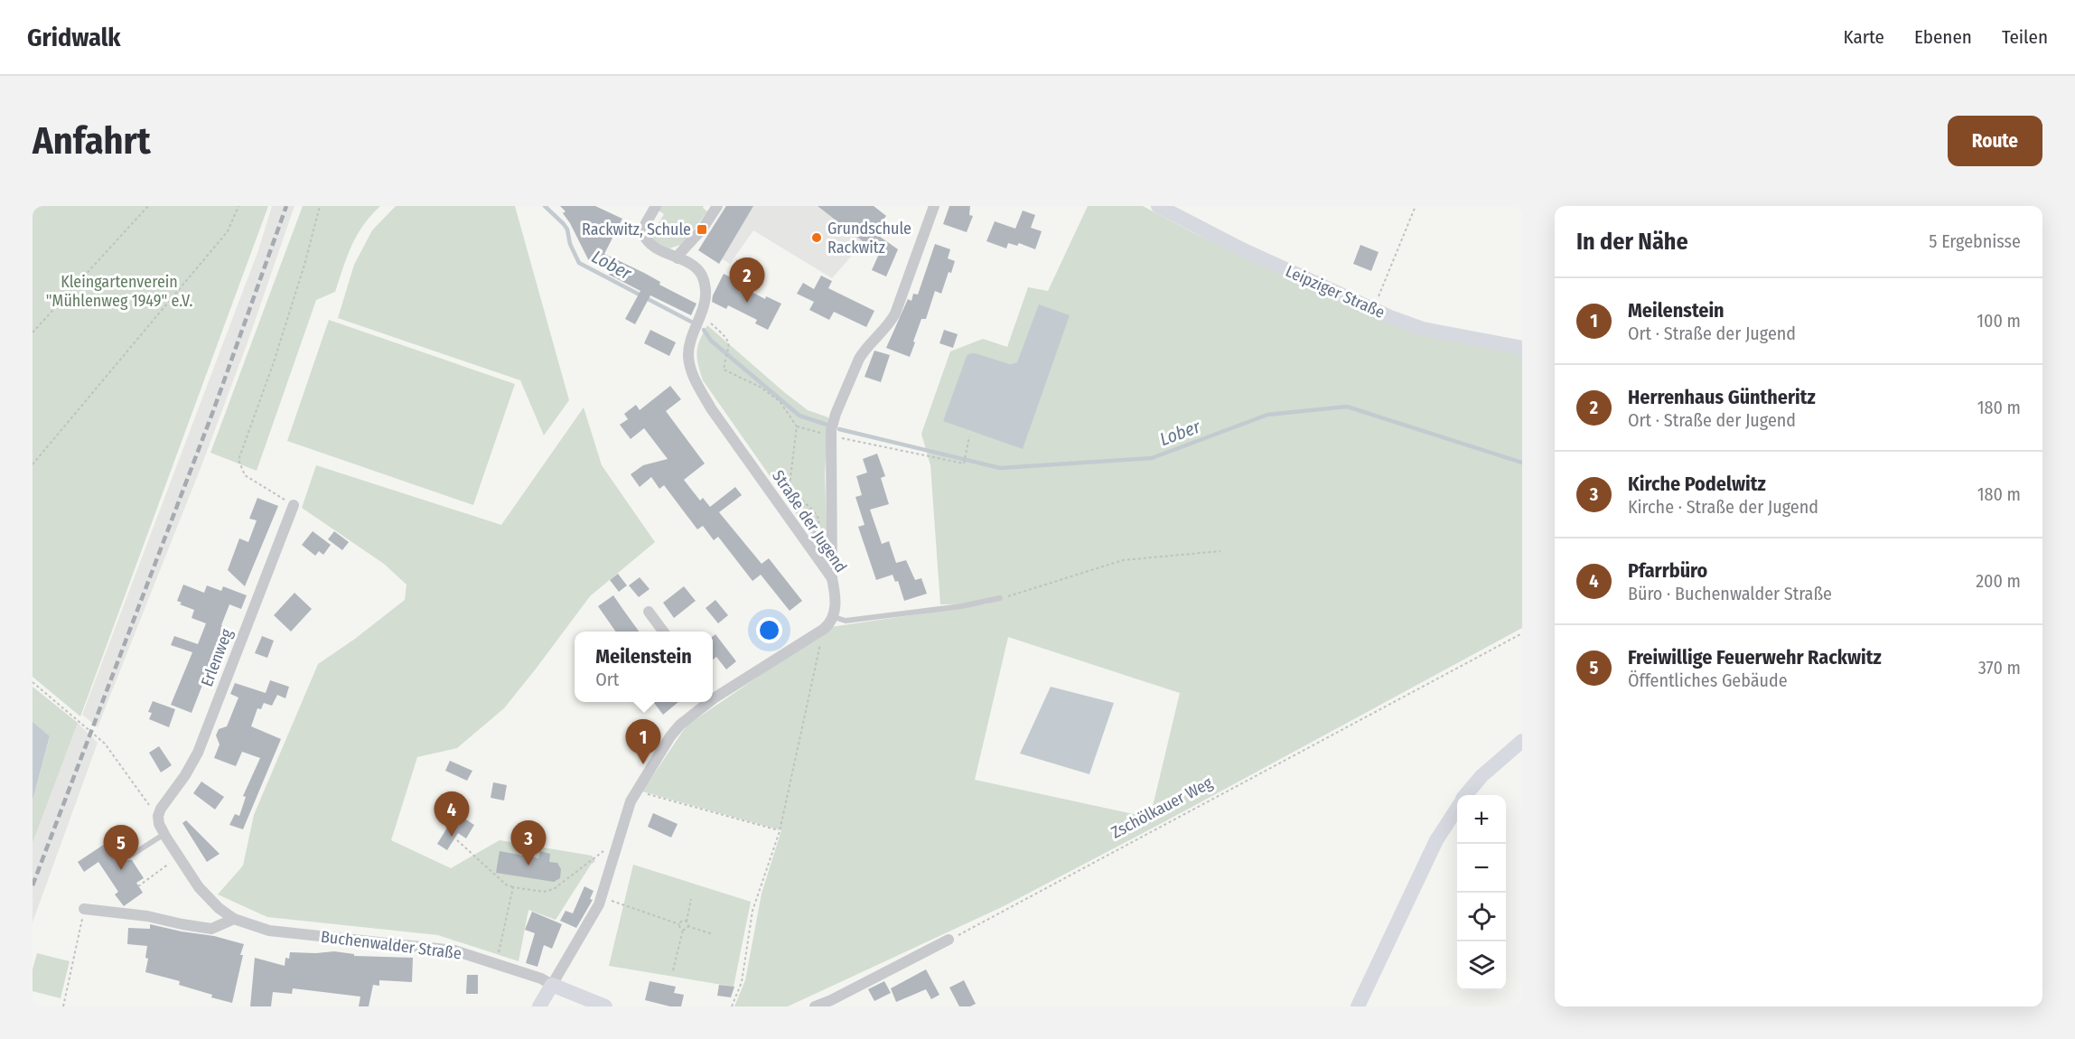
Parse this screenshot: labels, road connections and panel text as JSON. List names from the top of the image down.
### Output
{
  "streets": {
    "street": [
      "Leipziger Straße",
      "Straße der Jugend",
      "Erlenweg",
      "Buchenwalder Straße"
    ],
    "path": ["Zschölkauer Weg"]
  },
  "crossings": [
    ["Erlenweg", "Buchenwalder Straße"]
  ],
  "water": ["Lober"],
  "parks": ["Kleingartenverein \"Mühlenweg 1949\" e.V."],
  "places": {
    "transit": ["Rackwitz, Schule"],
    "other": ["Grundschule Rackwitz"]
  },
  "page": {
    "header": "Gridwalk",
    "nav": ["Karte", "Ebenen", "Teilen"],
    "buttons": "Route",
    "title": "Anfahrt",
    "heading": ["In der Nähe", "5 Ergebnisse"],
    "pins": [
      "2",
      "1",
      "4",
      "3",
      "5"
    ],
    "list": [
      {
        "mark": "1",
        "name": "Meilenstein",
        "note": "Ort · Straße der Jugend",
        "value": "100 m"
      },
      {
        "mark": "2",
        "name": "Herrenhaus Güntheritz",
        "note": "Ort · Straße der Jugend",
        "value": "180 m"
      },
      {
        "mark": "3",
        "name": "Kirche Podelwitz",
        "note": "Kirche · Straße der Jugend",
        "value": "180 m"
      },
      {
        "mark": "4",
        "name": "Pfarrbüro",
        "note": "Büro · Buchenwalder Straße",
        "value": "200 m"
      },
      {
        "mark": "5",
        "name": "Freiwillige Feuerwehr Rackwitz",
        "note": "Öffentliches Gebäude",
        "value": "370 m"
      }
    ],
    "popup": ["Meilenstein", "Ort"],
    "map_buttons": ["+", "−"]
  }
}
